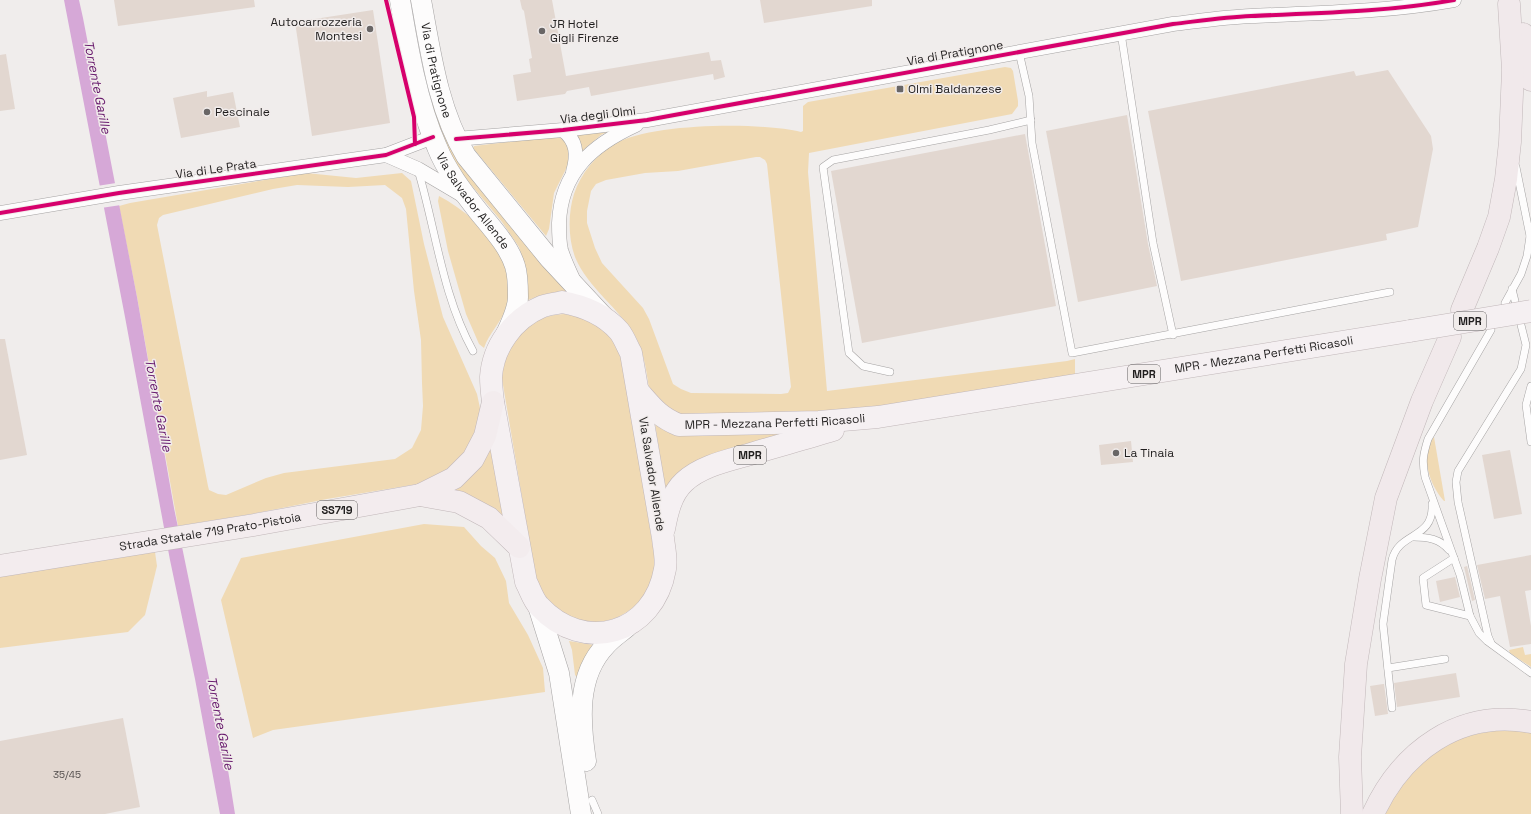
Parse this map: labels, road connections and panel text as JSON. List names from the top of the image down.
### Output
{
  "streets": {
    "highway": ["SS719", "Strada Statale 719 Prato-Pistoia"],
    "main road": [
      "Via di Pratignone",
      "Via Salvador Allende",
      "MPR",
      "MPR - Mezzana Perfetti Ricasoli"
    ],
    "street": ["Via degli Olmi", "Via di Le Prata"]
  },
  "crossings": [
    ["Via di Pratignone", "Via degli Olmi"],
    ["Via di Pratignone", "Via di Le Prata"],
    ["Via di Pratignone", "Via Salvador Allende"],
    ["Via degli Olmi", "Via Salvador Allende"],
    ["Via di Le Prata", "Via Salvador Allende"],
    ["Via Salvador Allende", "MPR - Mezzana Perfetti Ricasoli"],
    ["Via Salvador Allende", "SS719"],
    ["SS719", "Strada Statale 719 Prato-Pistoia"]
  ],
  "water": ["Torrente Garille"],
  "places": {
    "other": [
      "Autocarrozzeria Montesi",
      "JR Hotel Gigli Firenze",
      "Pescinale",
      "La Tinaia"
    ],
    "transit": ["Olmi Baldanzese"]
  },
  "house_numbers": ["35/45"]
}
